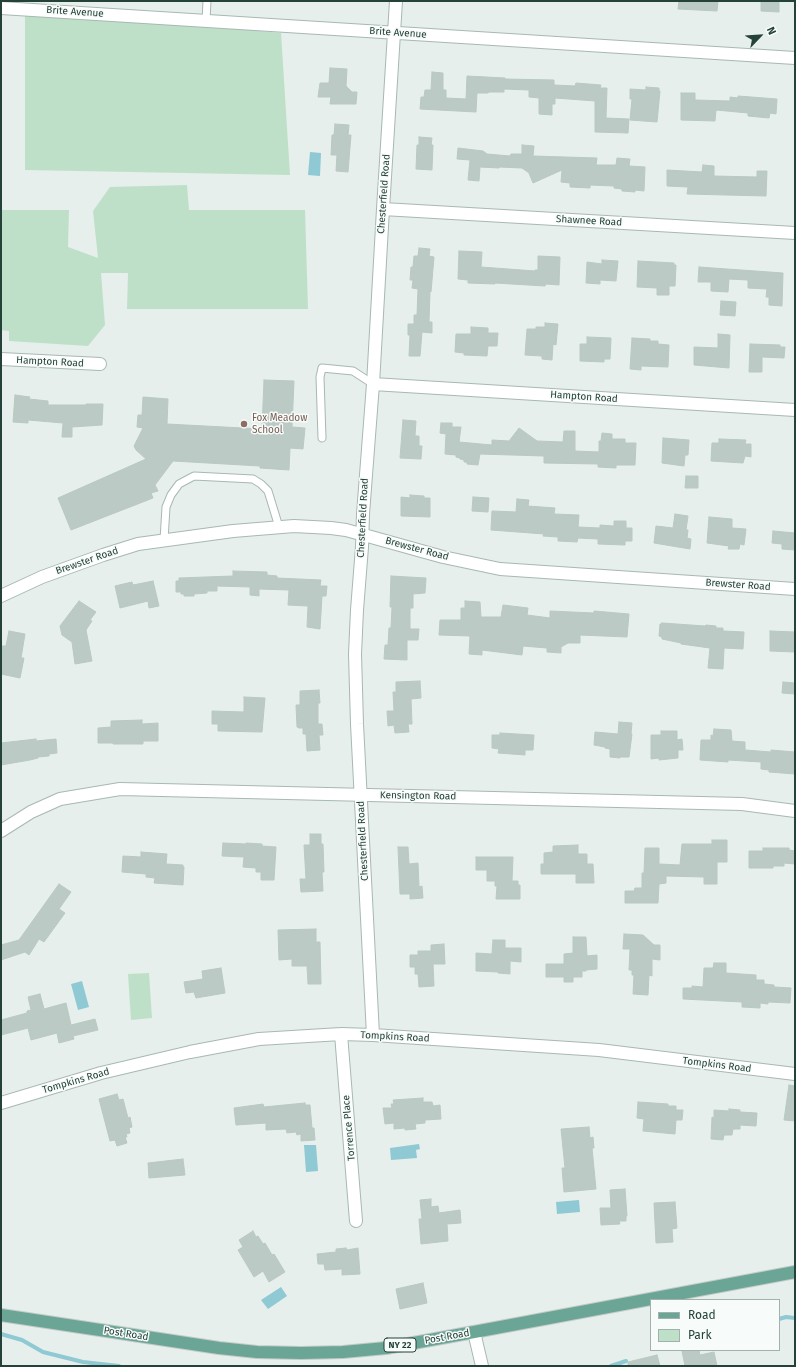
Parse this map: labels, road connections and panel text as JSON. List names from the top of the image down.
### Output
{
  "streets": {
    "main road": ["Post Road", "NY 22"],
    "street": [
      "Brite Avenue",
      "Chesterfield Road",
      "Shawnee Road",
      "Hampton Road",
      "Brewster Road",
      "Kensington Road",
      "Tompkins Road",
      "Torrence Place"
    ]
  },
  "crossings": [
    ["Brite Avenue", "Chesterfield Road"],
    ["Chesterfield Road", "Shawnee Road"],
    ["Chesterfield Road", "Hampton Road"],
    ["Chesterfield Road", "Brewster Road"],
    ["Chesterfield Road", "Kensington Road"],
    ["Chesterfield Road", "Tompkins Road"],
    ["Tompkins Road", "Torrence Place"]
  ],
  "places": ["Fox Meadow School"],
  "legend": ["Road", "Park"],
  "north": "top right"
}
